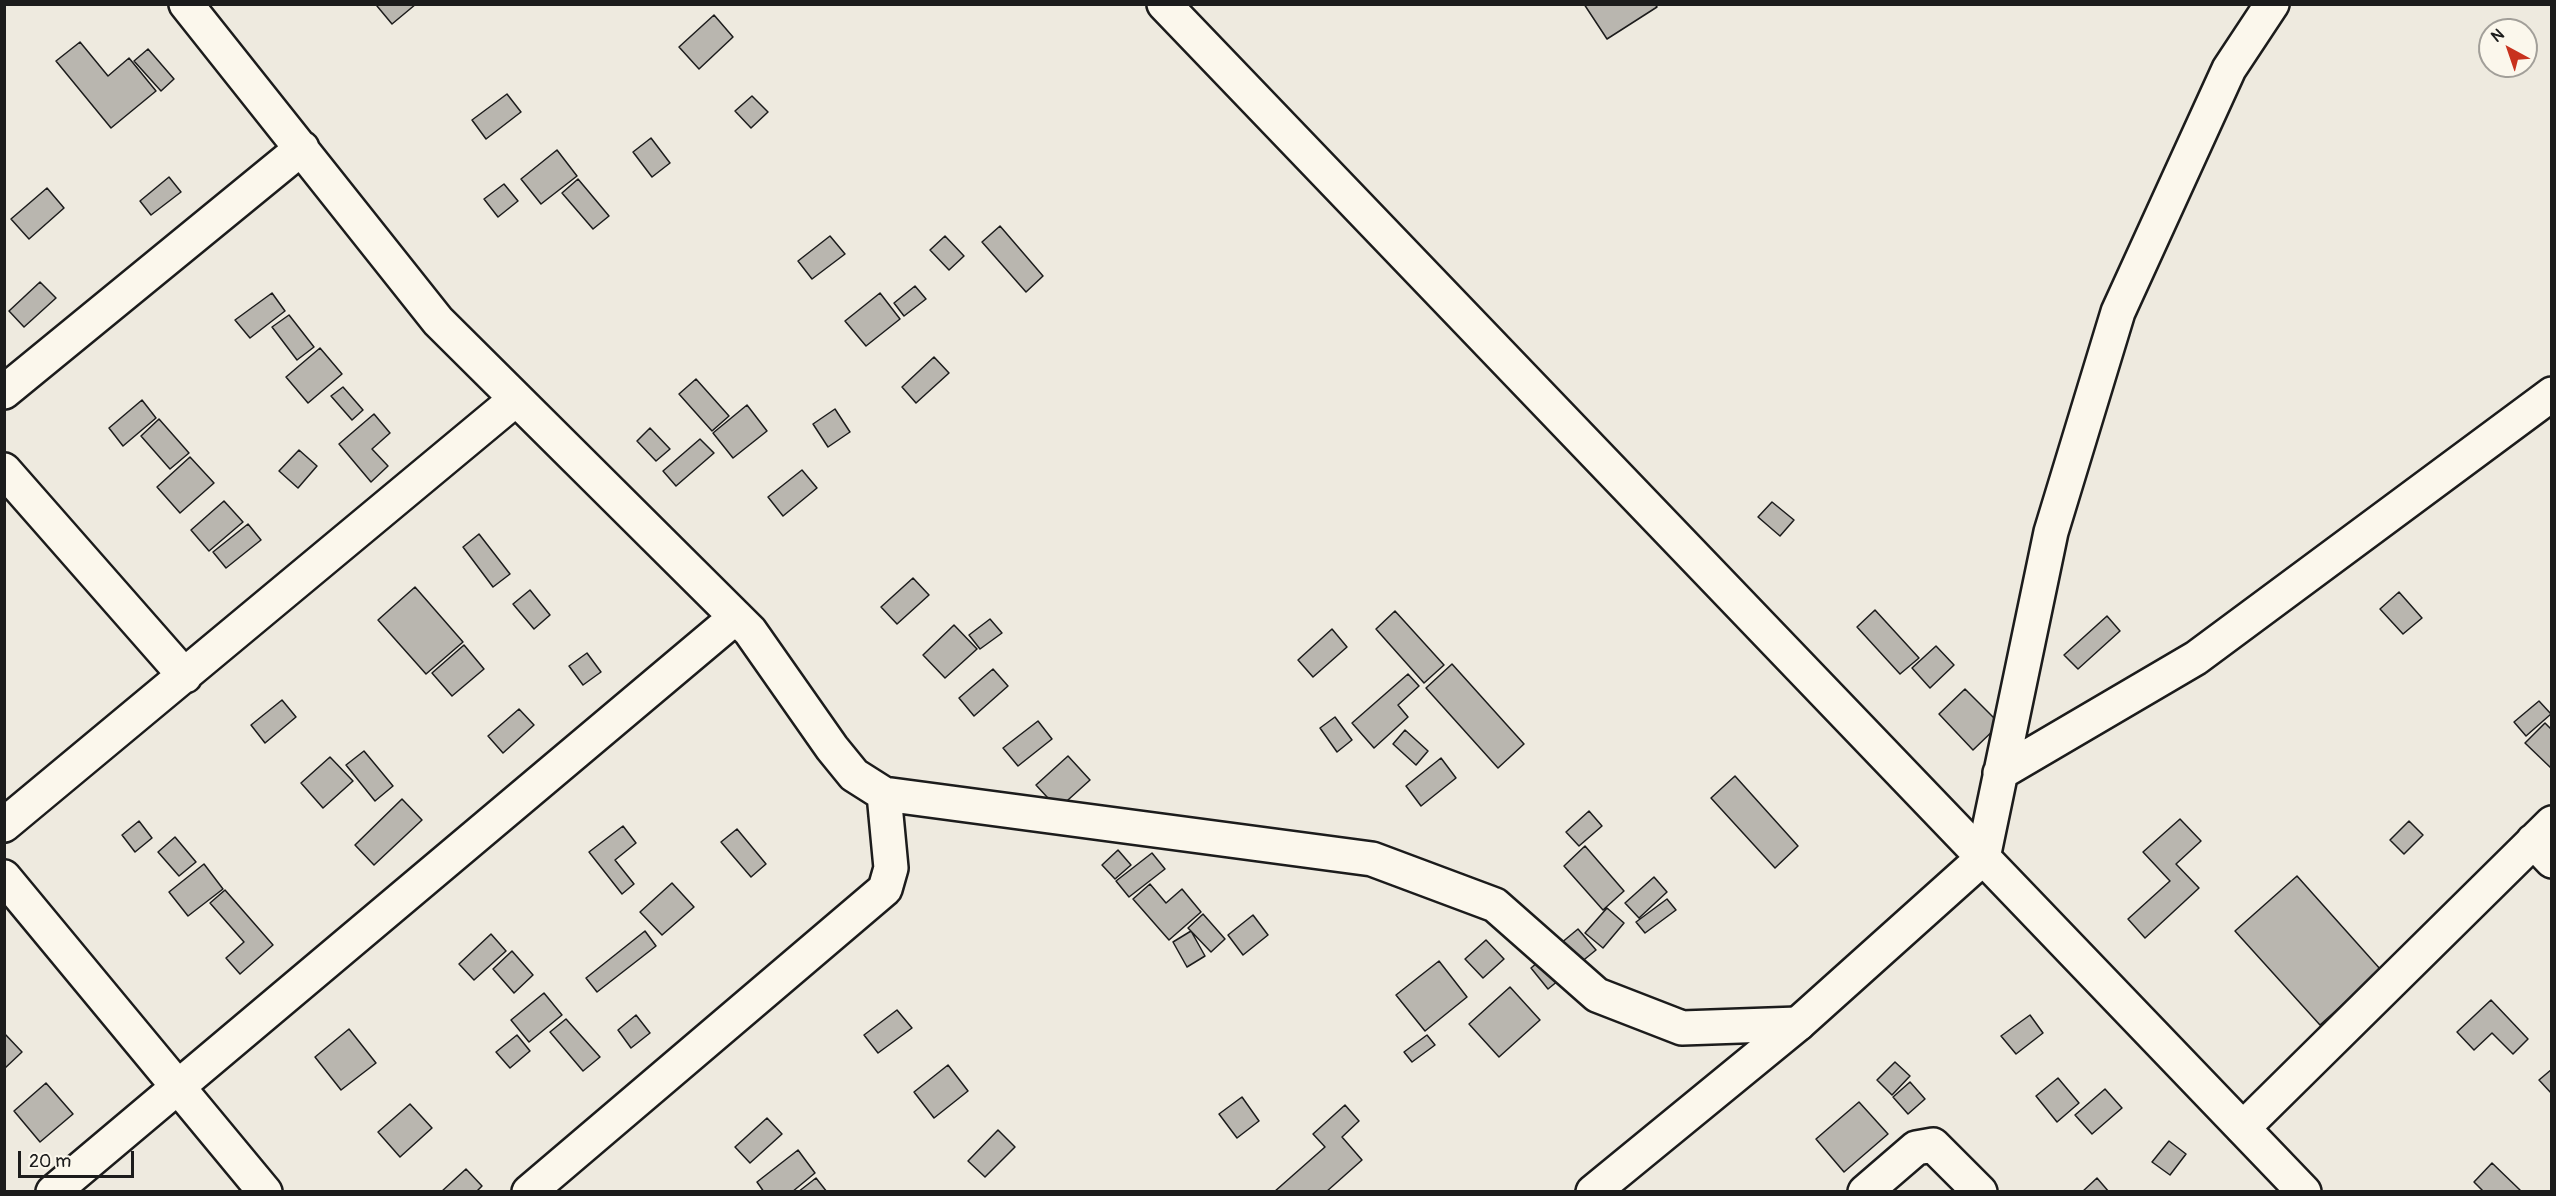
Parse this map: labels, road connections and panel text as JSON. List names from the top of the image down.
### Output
{
  "scale_bar": "20 m",
  "north": "top left"
}
